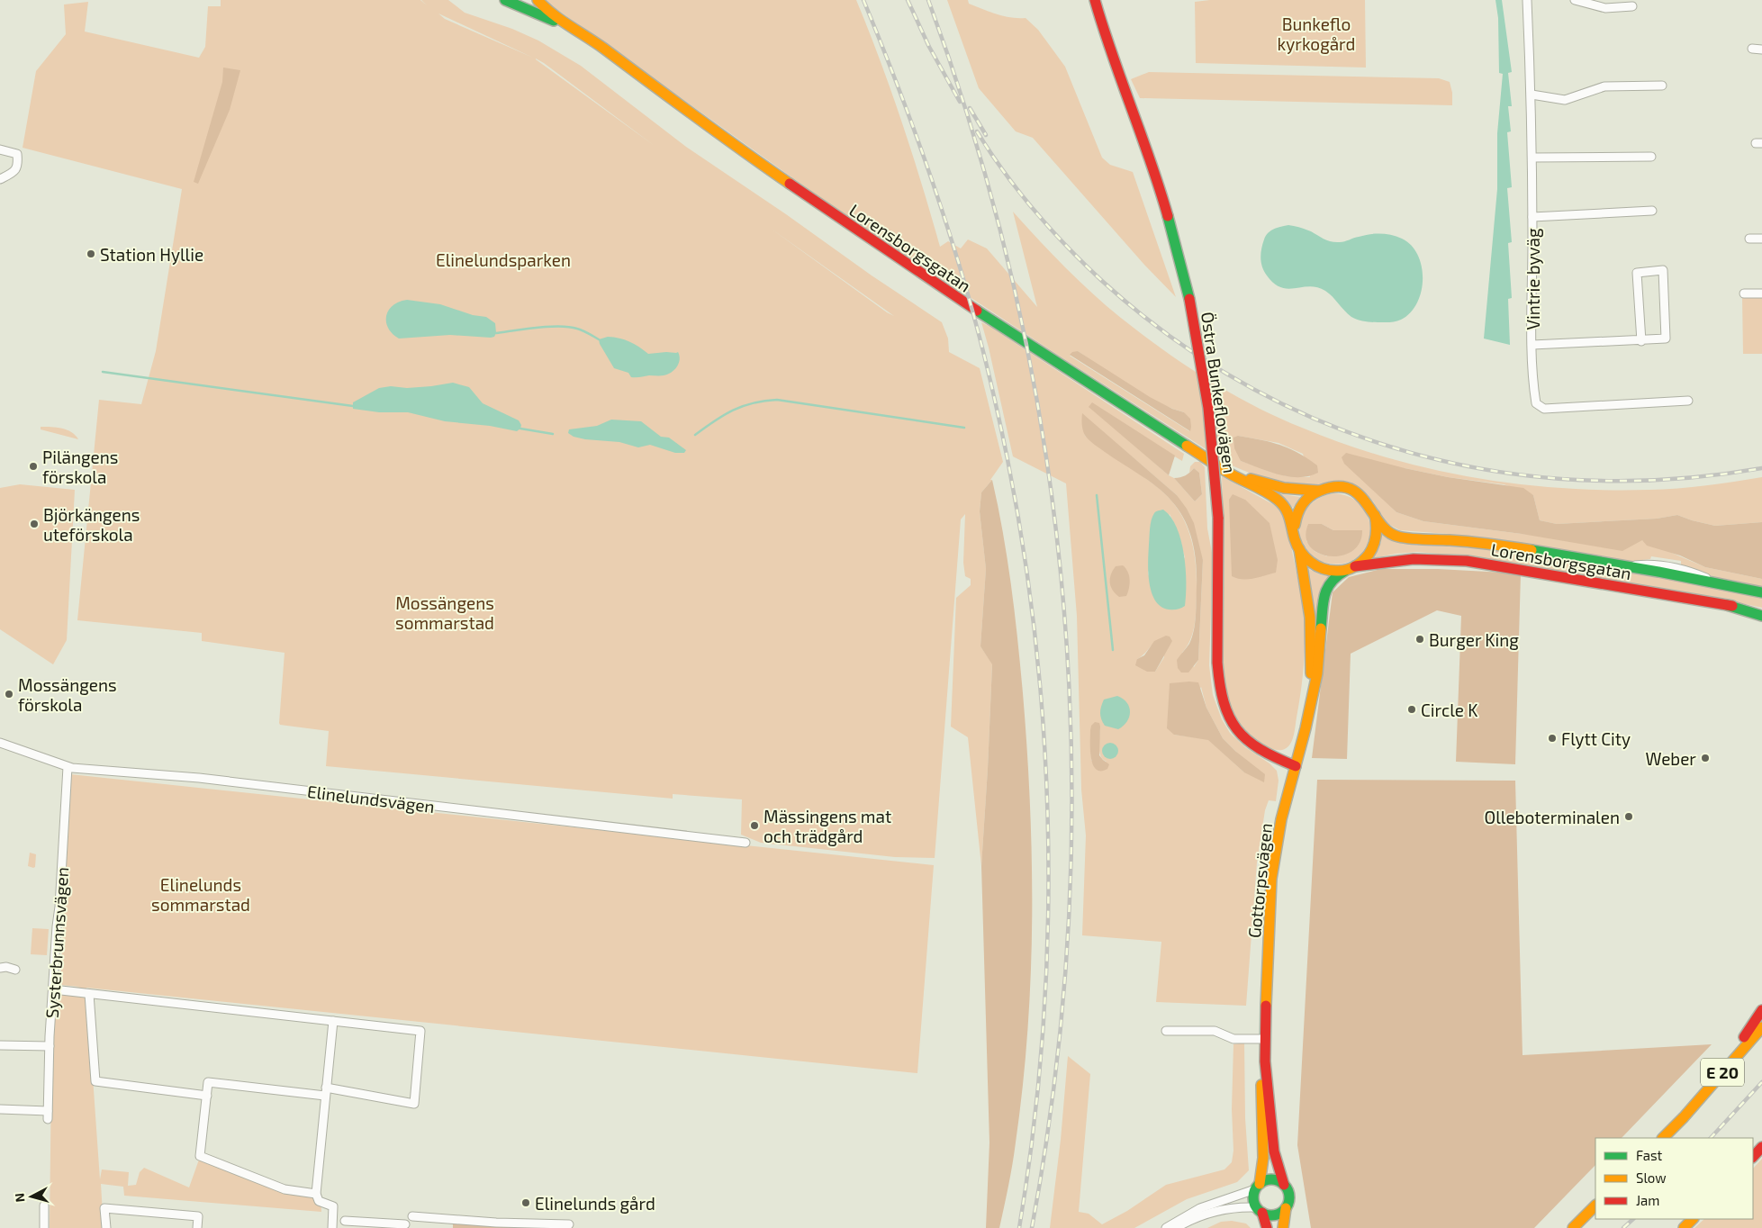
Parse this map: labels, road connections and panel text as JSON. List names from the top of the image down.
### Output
{
  "streets": {
    "main road": [
      "Lorensborgsgatan",
      "Östra Bunkeflovägen",
      "Gottorpsvägen",
      "E 20"
    ],
    "street": ["Vintrie byväg", "Elinelundsvägen", "Systerbrunnsvägen"]
  },
  "crossings": [
    ["Lorensborgsgatan", "Gottorpsvägen"],
    ["Östra Bunkeflovägen", "Gottorpsvägen"],
    ["Elinelundsvägen", "Systerbrunnsvägen"]
  ],
  "parks": [
    "Bunkeflo kyrkogård",
    "Elinelundsparken",
    "Mossängens sommarstad",
    "Elinelunds sommarstad"
  ],
  "places": [
    "Station Hyllie",
    "Pilängens förskola",
    "Björkängens uteförskola",
    "Burger King",
    "Mossängens förskola",
    "Circle K",
    "Flytt City",
    "Weber",
    "Olleboterminalen",
    "Mässingens mat och trädgård",
    "Elinelunds gård"
  ],
  "legend": ["Fast", "Slow", "Jam"],
  "north": "left"
}
